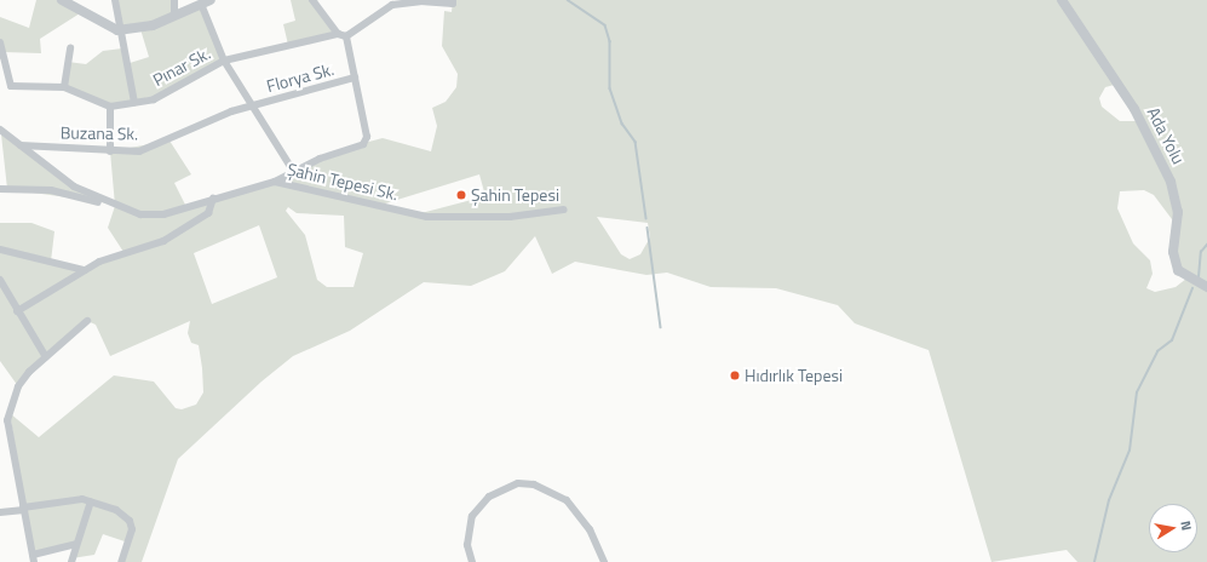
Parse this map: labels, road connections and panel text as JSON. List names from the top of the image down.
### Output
{
  "streets": {
    "street": [
      "Pınar Sk.",
      "Florya Sk.",
      "Buzana Sk.",
      "Ada Yolu",
      "Şahin Tepesi Sk."
    ]
  },
  "crossings": [
    ["Florya Sk.", "Buzana Sk."],
    ["Buzana Sk.", "Şahin Tepesi Sk."]
  ],
  "places": ["Şahin Tepesi", "Hıdırlık Tepesi"],
  "north": "right"
}
